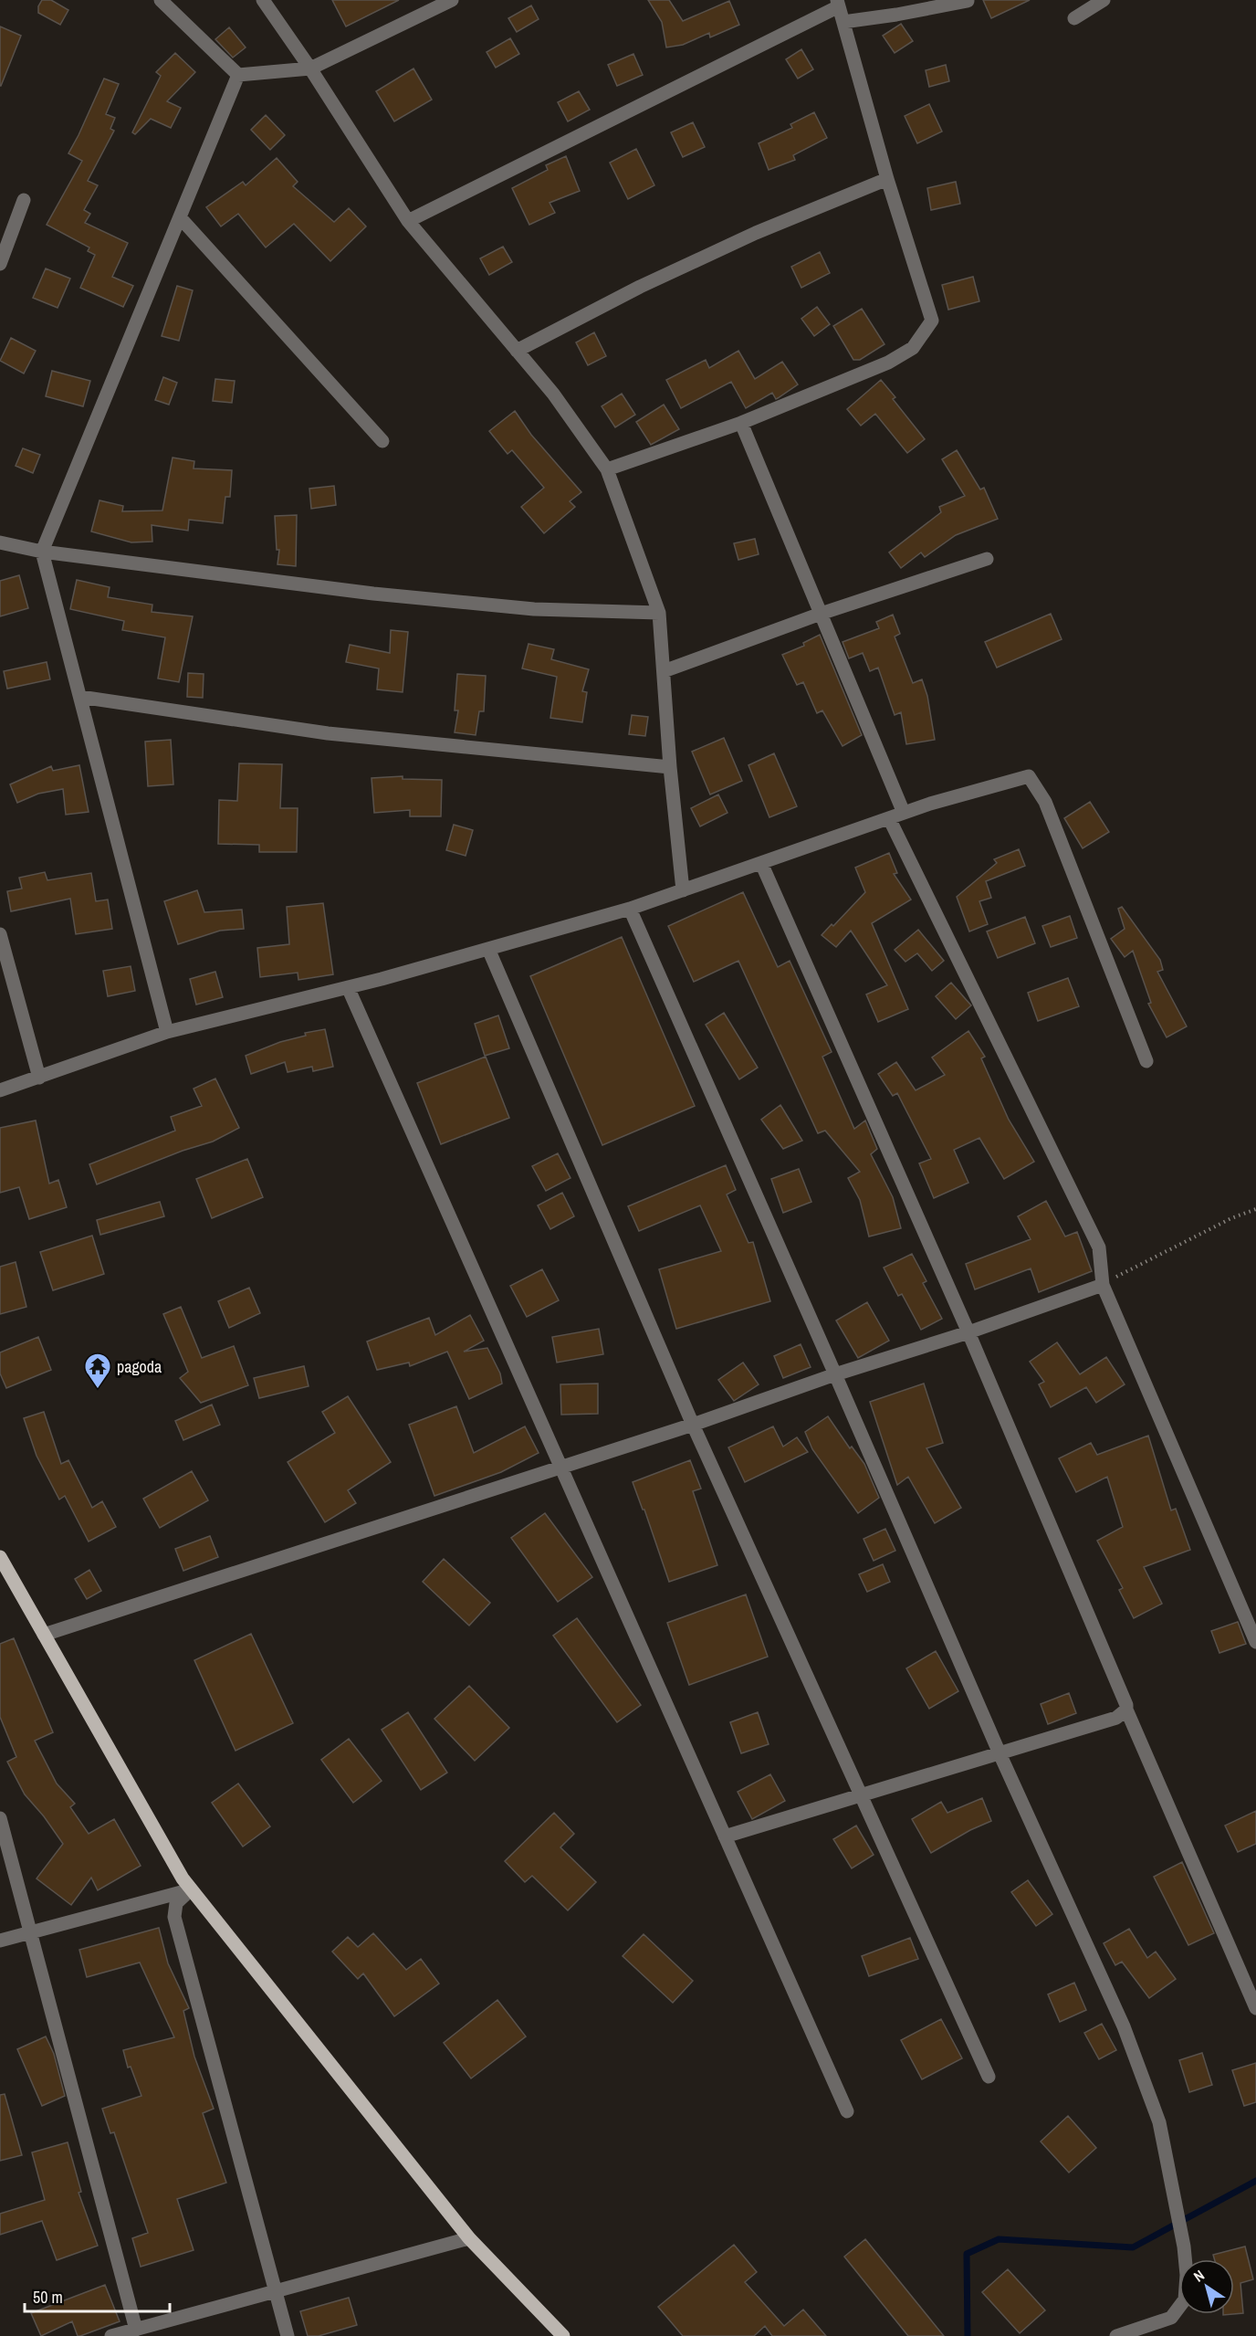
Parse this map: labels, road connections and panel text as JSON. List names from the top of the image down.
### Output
{
  "places": {
    "temple": ["pagoda"]
  },
  "scale_bar": "50 m",
  "north": "top left"
}
